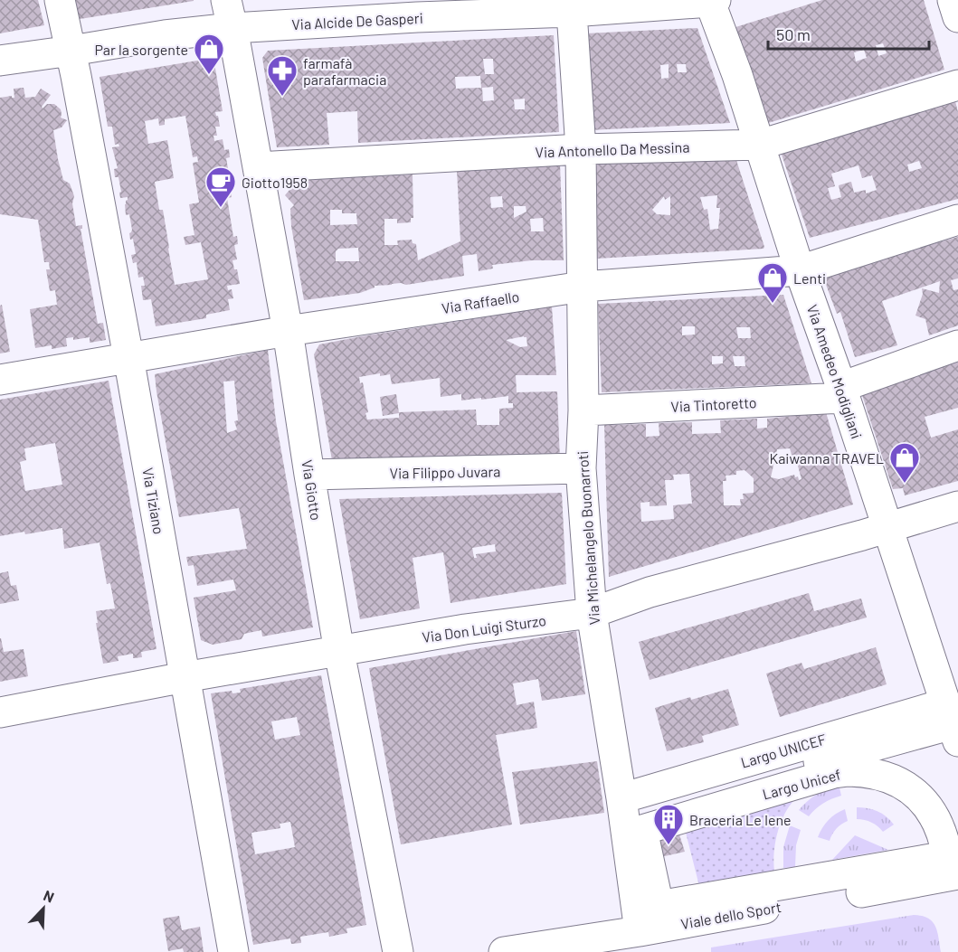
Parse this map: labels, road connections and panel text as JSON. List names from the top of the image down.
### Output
{
  "streets": {
    "street": [
      "Via Alcide De Gasperi",
      "Via Antonello Da Messina",
      "Via Raffaello",
      "Via Amedeo Modigliani",
      "Via Tintoretto",
      "Via Filippo Juvara",
      "Via Giotto",
      "Via Tiziano",
      "Via Michelangelo Buonarroti",
      "Via Don Luigi Sturzo",
      "Largo UNICEF",
      "Largo Unicef",
      "Viale dello Sport"
    ]
  },
  "crossings": [
    ["Via Alcide De Gasperi", "Via Amedeo Modigliani"],
    ["Via Alcide De Gasperi", "Via Giotto"],
    ["Via Alcide De Gasperi", "Via Tiziano"],
    ["Via Alcide De Gasperi", "Via Michelangelo Buonarroti"],
    ["Via Antonello Da Messina", "Via Amedeo Modigliani"],
    ["Via Antonello Da Messina", "Via Giotto"],
    ["Via Antonello Da Messina", "Via Michelangelo Buonarroti"],
    ["Via Raffaello", "Via Amedeo Modigliani"],
    ["Via Raffaello", "Via Giotto"],
    ["Via Raffaello", "Via Tiziano"],
    ["Via Raffaello", "Via Michelangelo Buonarroti"],
    ["Via Amedeo Modigliani", "Via Tintoretto"],
    ["Via Amedeo Modigliani", "Via Don Luigi Sturzo"],
    ["Via Amedeo Modigliani", "Largo UNICEF"],
    ["Via Tintoretto", "Via Michelangelo Buonarroti"],
    ["Via Filippo Juvara", "Via Giotto"],
    ["Via Filippo Juvara", "Via Michelangelo Buonarroti"],
    ["Via Giotto", "Via Don Luigi Sturzo"],
    ["Via Tiziano", "Via Don Luigi Sturzo"],
    ["Via Michelangelo Buonarroti", "Via Don Luigi Sturzo"],
    ["Via Michelangelo Buonarroti", "Largo UNICEF"],
    ["Via Michelangelo Buonarroti", "Viale dello Sport"]
  ],
  "places": {
    "shop": ["Par la sorgente", "Lenti", "Kaiwanna TRAVEL"],
    "pharmacy": ["farmafà parafarmacia"],
    "cafe": ["Giotto1958"],
    "building": ["Braceria Le Iene"]
  },
  "scale_bar": "50 m",
  "north": "top right"
}
